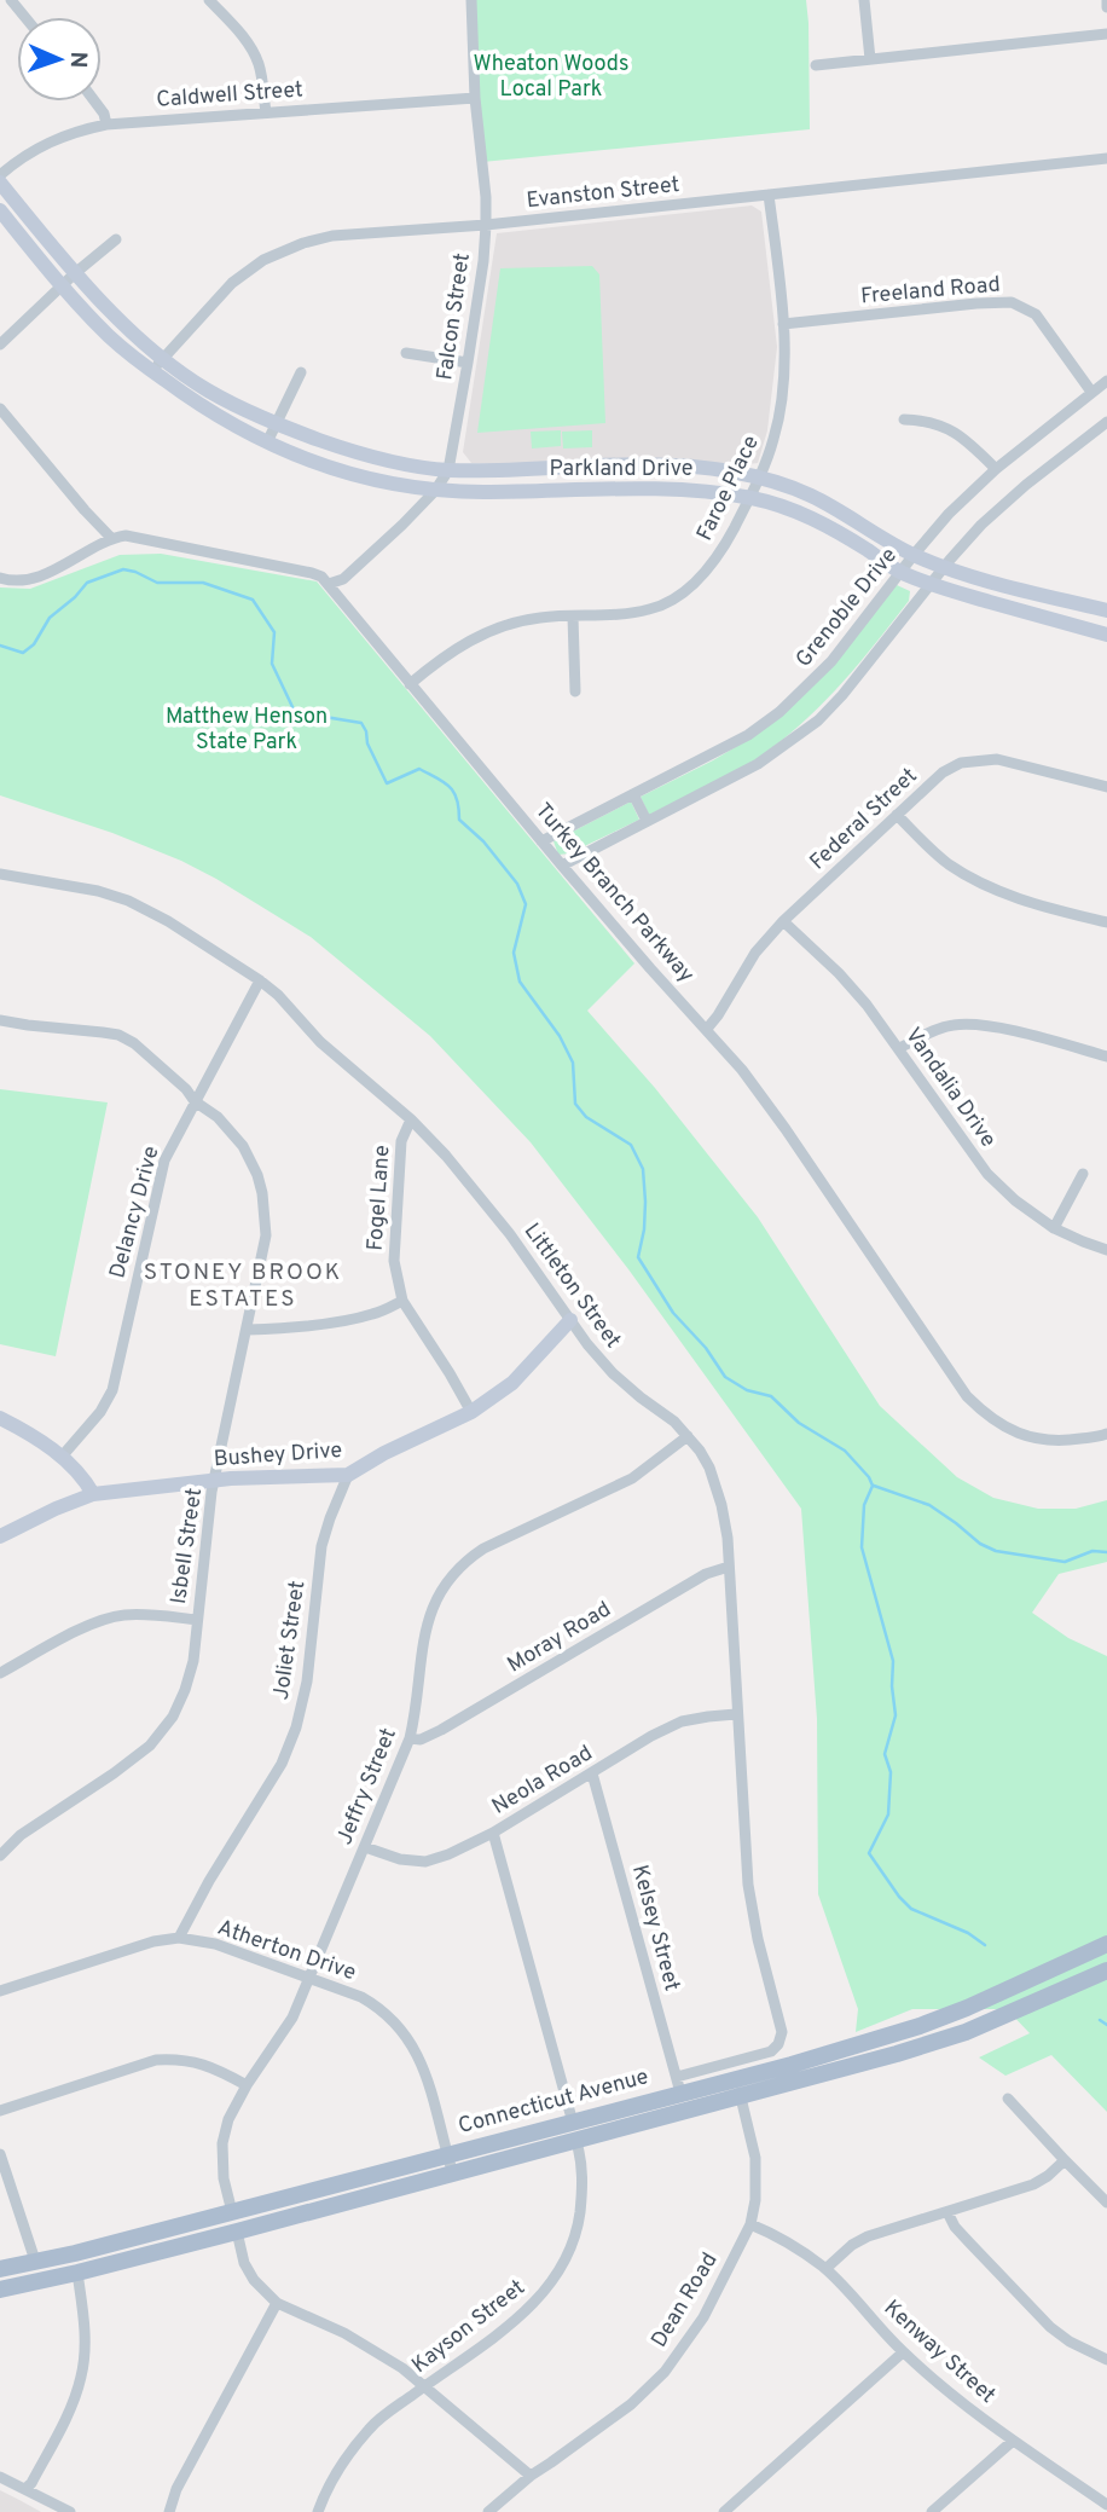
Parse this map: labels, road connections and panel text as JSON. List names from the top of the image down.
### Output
{
  "streets": {
    "main road": ["Connecticut Avenue"],
    "street": [
      "Caldwell Street",
      "Evanston Street",
      "Freeland Road",
      "Falcon Street",
      "Parkland Drive",
      "Faroe Place",
      "Grenoble Drive",
      "Federal Street",
      "Turkey Branch Parkway",
      "Vandalia Drive",
      "Fogel Lane",
      "Delancy Drive",
      "Littleton Street",
      "Bushey Drive",
      "Isbell Street",
      "Moray Road",
      "Joliet Street",
      "Neola Road",
      "Jeffry Street",
      "Kelsey Street",
      "Atherton Drive",
      "Dean Road",
      "Kayson Street",
      "Kenway Street"
    ]
  },
  "crossings": [
    ["Caldwell Street", "Falcon Street"],
    ["Evanston Street", "Falcon Street"],
    ["Evanston Street", "Parkland Drive"],
    ["Evanston Street", "Faroe Place"],
    ["Freeland Road", "Faroe Place"],
    ["Freeland Road", "Grenoble Drive"],
    ["Falcon Street", "Parkland Drive"],
    ["Falcon Street", "Turkey Branch Parkway"],
    ["Parkland Drive", "Faroe Place"],
    ["Parkland Drive", "Grenoble Drive"],
    ["Faroe Place", "Turkey Branch Parkway"],
    ["Grenoble Drive", "Turkey Branch Parkway"],
    ["Federal Street", "Turkey Branch Parkway"],
    ["Federal Street", "Vandalia Drive"],
    ["Fogel Lane", "Littleton Street"],
    ["Fogel Lane", "Bushey Drive"],
    ["Delancy Drive", "Littleton Street"],
    ["Delancy Drive", "Isbell Street"],
    ["Littleton Street", "Bushey Drive"],
    ["Littleton Street", "Moray Road"],
    ["Littleton Street", "Neola Road"],
    ["Littleton Street", "Jeffry Street"],
    ["Littleton Street", "Kelsey Street"],
    ["Littleton Street", "Connecticut Avenue"],
    ["Bushey Drive", "Isbell Street"],
    ["Bushey Drive", "Joliet Street"],
    ["Moray Road", "Jeffry Street"],
    ["Joliet Street", "Atherton Drive"],
    ["Neola Road", "Jeffry Street"],
    ["Neola Road", "Kelsey Street"],
    ["Jeffry Street", "Atherton Drive"],
    ["Jeffry Street", "Connecticut Avenue"],
    ["Kelsey Street", "Connecticut Avenue"],
    ["Atherton Drive", "Connecticut Avenue"],
    ["Connecticut Avenue", "Dean Road"],
    ["Connecticut Avenue", "Kayson Street"],
    ["Dean Road", "Kenway Street"]
  ],
  "districts": ["STONEY BROOK ESTATES"],
  "parks": ["Wheaton Woods Local Park", "Matthew Henson State Park"],
  "north": "right"
}
